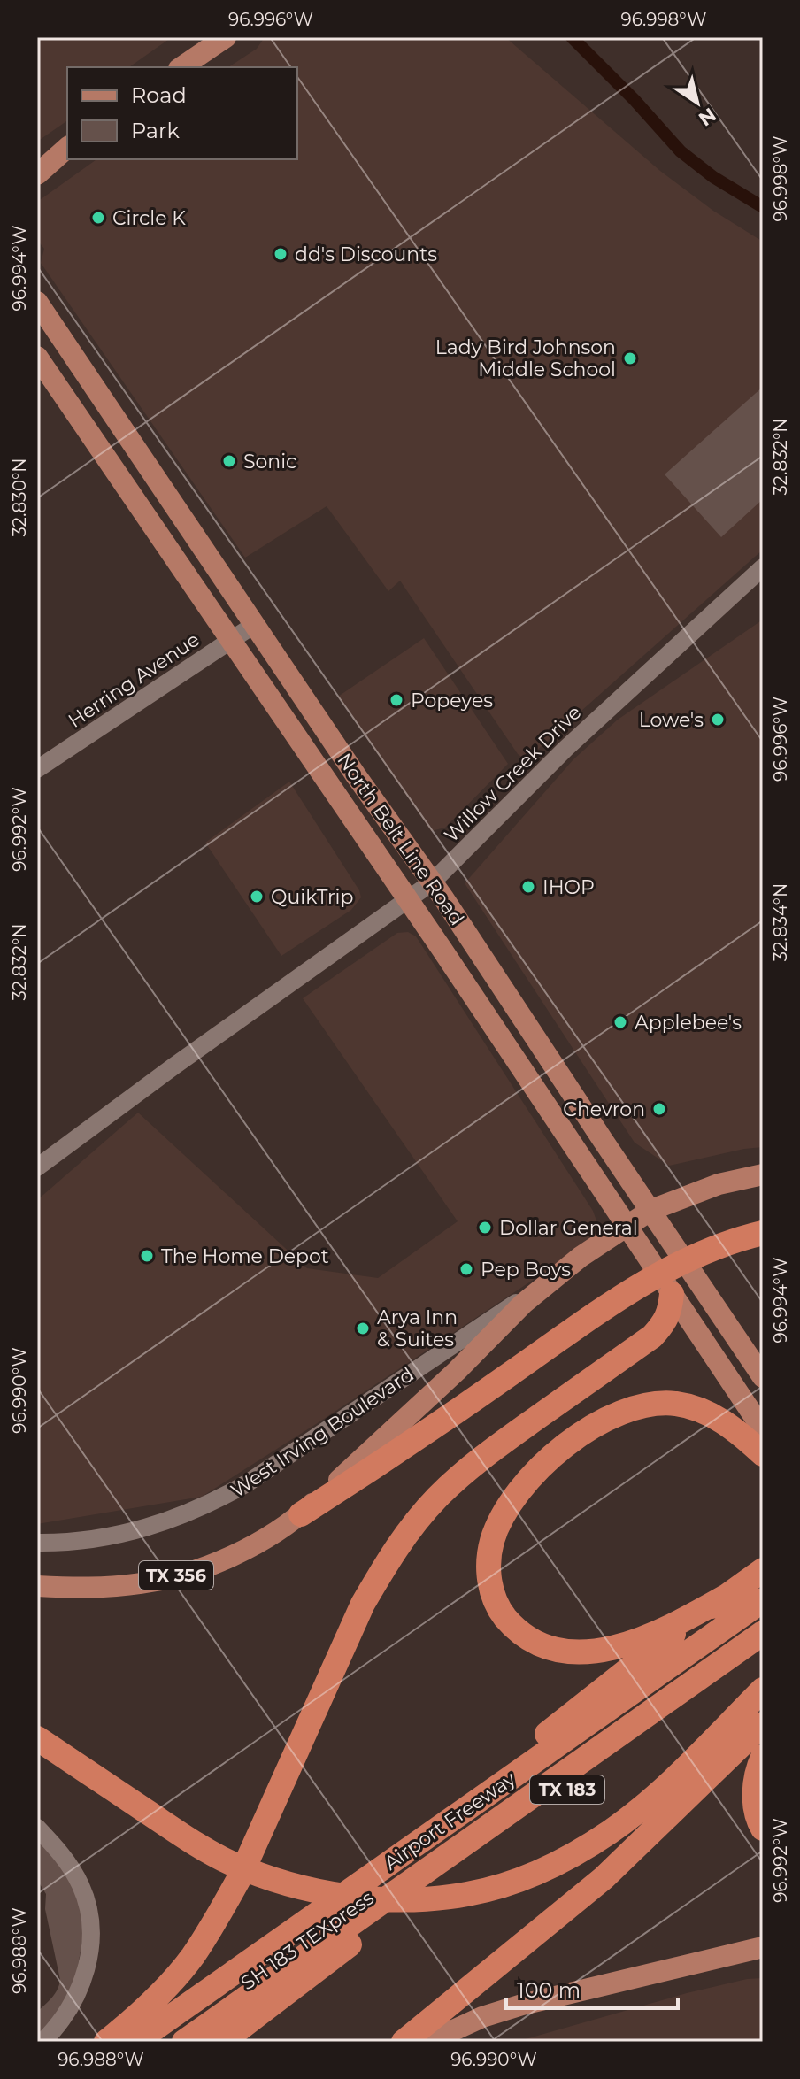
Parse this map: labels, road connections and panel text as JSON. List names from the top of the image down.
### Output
{
  "streets": {
    "highway": ["TX 183", "Airport Freeway", "SH 183 TEXpress"],
    "main road": ["North Belt Line Road", "West Irving Boulevard", "TX 356"],
    "street": ["Herring Avenue", "Willow Creek Drive"]
  },
  "crossings": [
    ["Herring Avenue", "North Belt Line Road"],
    ["Willow Creek Drive", "North Belt Line Road"],
    ["North Belt Line Road", "West Irving Boulevard"]
  ],
  "places": [
    "Circle K",
    "dd's Discounts",
    "Lady Bird Johnson Middle School",
    "Sonic",
    "Popeyes",
    "Lowe's",
    "IHOP",
    "QuikTrip",
    "Applebee's",
    "Chevron",
    "Dollar General",
    "The Home Depot",
    "Pep Boys",
    "Arya Inn & Suites"
  ],
  "legend": ["Road", "Park"],
  "scale_bar": "100 m",
  "north": "bottom right",
  "coordinates": [
    "96.996°W",
    "96.998°W",
    "96.994°W",
    "32.832°N",
    "32.830°N",
    "96.992°W",
    "32.834°N",
    "96.990°W",
    "96.988°W"
  ]
}
